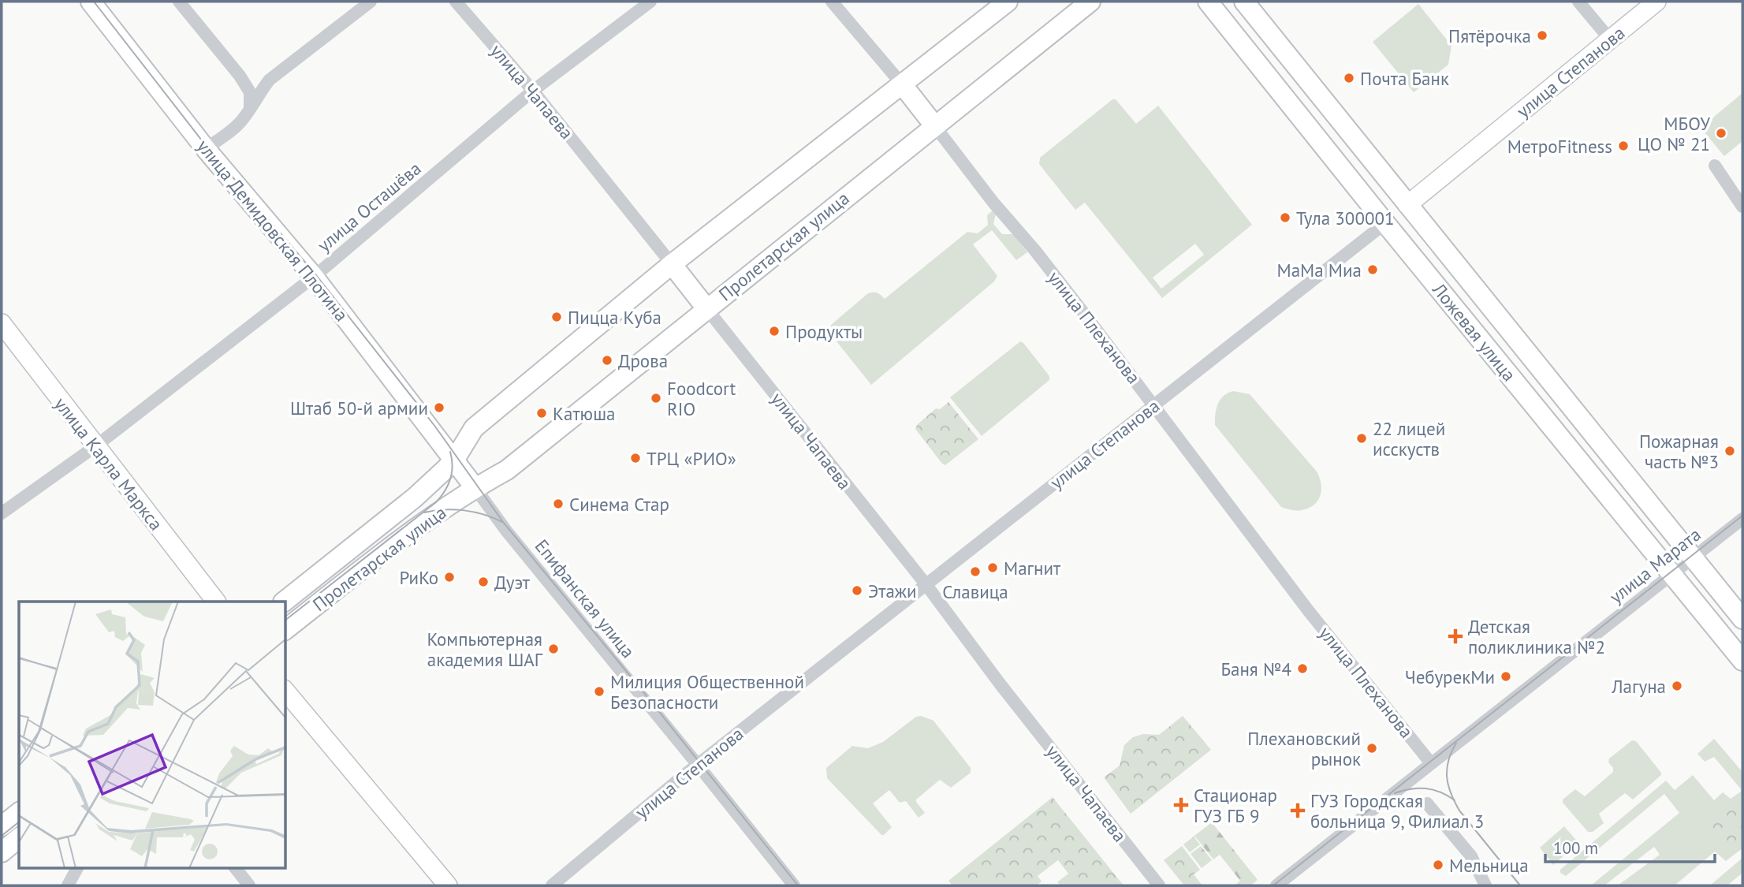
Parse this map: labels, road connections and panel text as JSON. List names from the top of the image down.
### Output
{
  "streets": {
    "main road": [
      "улица Степанова",
      "улица Чапаева",
      "улица Демидовская Плотина",
      "Пролетарская улица",
      "улица Плеханова",
      "Ложевая улица"
    ],
    "street": [
      "улица Осташёва",
      "улица Карла Маркса",
      "улица Марата",
      "Епифанская улица"
    ]
  },
  "crossings": [
    ["улица Степанова", "улица Чапаева"],
    ["улица Степанова", "улица Плеханова"],
    ["улица Степанова", "Ложевая улица"],
    ["улица Степанова", "Епифанская улица"],
    ["улица Чапаева", "улица Осташёва"],
    ["улица Чапаева", "Пролетарская улица"],
    ["улица Осташёва", "улица Демидовская Плотина"],
    ["улица Осташёва", "улица Карла Маркса"],
    ["улица Демидовская Плотина", "Пролетарская улица"],
    ["Пролетарская улица", "улица Плеханова"],
    ["Пролетарская улица", "Епифанская улица"],
    ["улица Плеханова", "улица Марата"],
    ["Ложевая улица", "улица Марата"]
  ],
  "places": {
    "other": [
      "Пятёрочка",
      "Почта Банк",
      "МБОУ ЦО № 21",
      "МетроFitness",
      "Тула 300001",
      "МаМа Миа",
      "Пицца Куба",
      "Продукты",
      "Дрова",
      "Foodcort RIO",
      "Штаб 50-й армии",
      "Катюша",
      "22 лицей исскуств",
      "Пожарная часть №3",
      "ТРЦ «РИО»",
      "Синема Стар",
      "Магнит",
      "Славица",
      "РиКо",
      "Дуэт",
      "Этажи",
      "Компьютерная академия ШАГ",
      "Баня №4",
      "ЧебурекМи",
      "Лагуна",
      "Милиция Общественной Безопасности",
      "Плехановский рынок",
      "Мельница"
    ],
    "health": ["Детская поликлиника №2", "Стационар ГУЗ ГБ 9", "ГУЗ Городская больница 9, Филиал 3"]
  },
  "scale_bar": "100 m"
}
